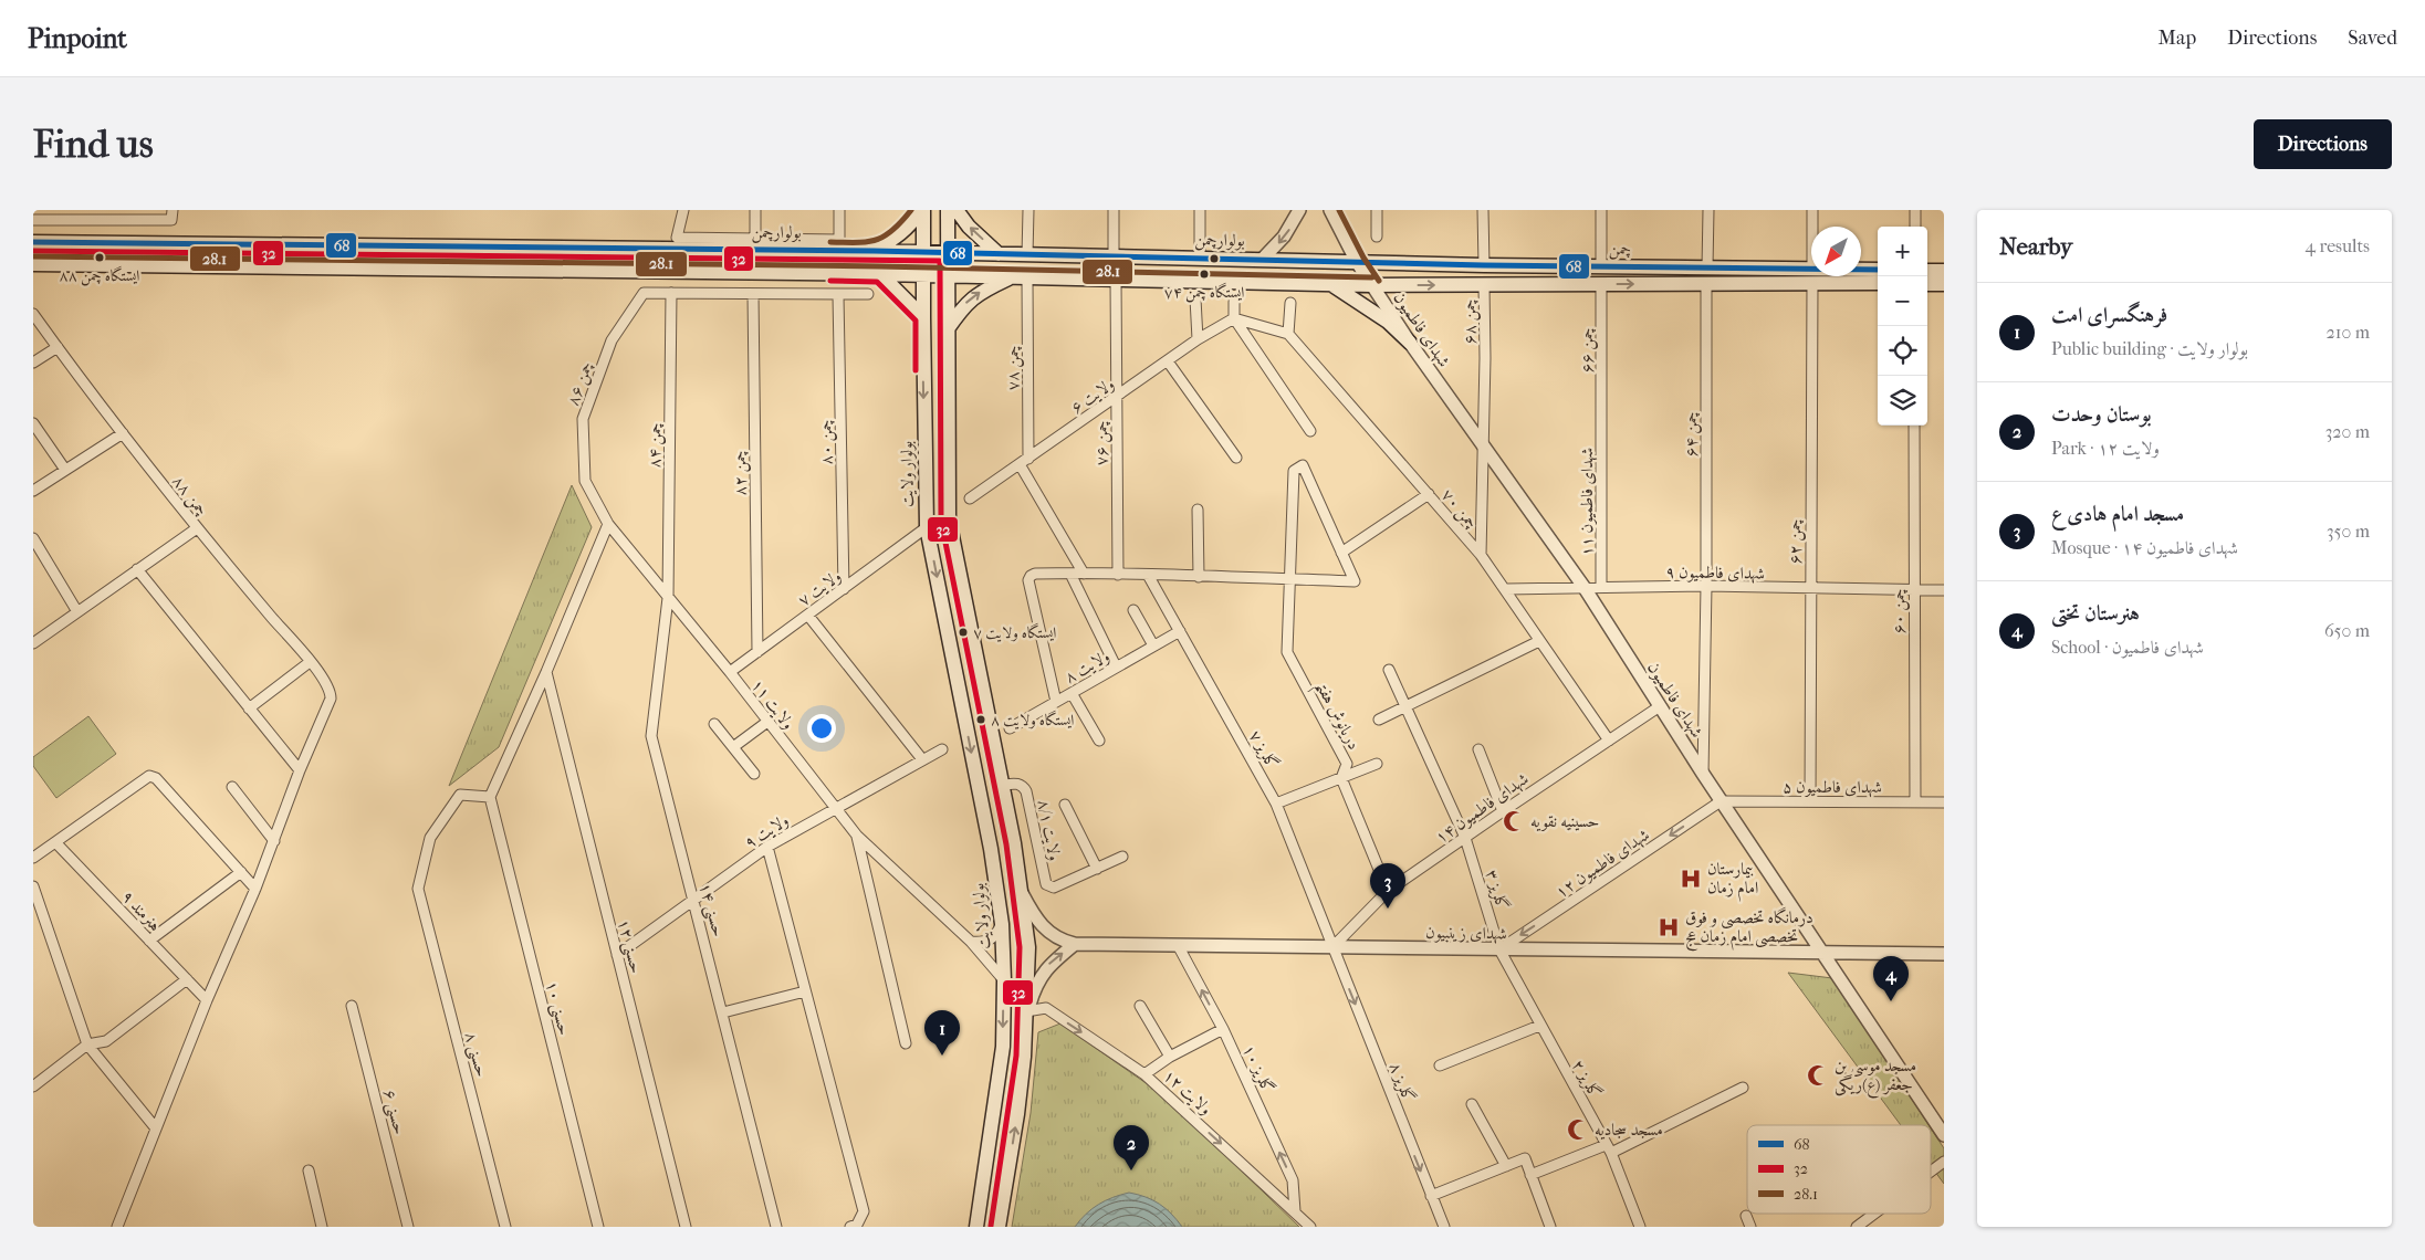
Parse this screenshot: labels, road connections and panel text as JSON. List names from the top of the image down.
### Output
{
  "streets": {
    "main road": ["بولوارچمن", "چمن", "بولوار ولایت"],
    "street": [
      "چمن ۶۸",
      "شهدای فاطمیون",
      "چمن ۶۶",
      "چمن ۷۸",
      "چمن ۸۶",
      "ولایت ۶",
      "چمن ۶۴",
      "چمن ۸۰",
      "چمن ۷۶",
      "چمن ۸۴",
      "چمن ۸۲",
      "چمن ۸۸",
      "شهدای فاطمیون ۱۱",
      "چمن ۷۰",
      "چمن ۶۲",
      "شهدای فاطمیون ۹",
      "ولایت ۷",
      "چمن ۶۰",
      "ولایت ۸",
      "ولایت ۱۱",
      "دریانوش هفتم",
      "گلریز ۷",
      "شهدای فاطمیون ۵",
      "شهدای فاطمیون ۱۴",
      "ولایت ۸/۱",
      "ولایت ۹",
      "شهدای فاطمیون ۱۲",
      "گلریز ۳",
      "حسنی ۱۴",
      "هنرمند ۹",
      "شهدای زینبیون",
      "حسنی ۱۲",
      "حسنی ۱۰",
      "حسنی ۸",
      "گلریز ۱۰",
      "گلریز ۲",
      "گلریز ۸",
      "ولایت ۱۲",
      "حسنی ۶"
    ]
  },
  "crossings": [
    ["بولوارچمن", "چمن"],
    ["بولوارچمن", "شهدای فاطمیون"],
    ["بولوارچمن", "بولوار ولایت"],
    ["چمن", "چمن ۶۸"],
    ["چمن", "شهدای فاطمیون"],
    ["چمن", "چمن ۶۶"],
    ["چمن", "چمن ۶۴"],
    ["چمن ۶۸", "شهدای فاطمیون"],
    ["چمن ۶۸", "چمن ۷۰"],
    ["شهدای فاطمیون", "چمن ۶۴"],
    ["شهدای فاطمیون", "شهدای فاطمیون ۹"],
    ["شهدای فاطمیون", "شهدای فاطمیون ۵"],
    ["شهدای فاطمیون", "شهدای فاطمیون ۱۴"],
    ["شهدای فاطمیون", "شهدای فاطمیون ۱۲"],
    ["شهدای فاطمیون", "شهدای زینبیون"],
    ["چمن ۶۶", "شهدای فاطمیون ۱۱"],
    ["چمن ۷۸", "ولایت ۶"],
    ["چمن ۸۶", "چمن ۸۴"],
    ["چمن ۸۶", "ولایت ۱۱"],
    ["ولایت ۶", "چمن ۷۶"],
    ["چمن ۶۴", "شهدای فاطمیون ۹"],
    ["چمن ۸۰", "ولایت ۷"],
    ["چمن ۸۴", "ولایت ۱۱"],
    ["چمن ۸۴", "حسنی ۱۴"],
    ["چمن ۸۲", "ولایت ۷"],
    ["بولوار ولایت", "ولایت ۷"],
    ["بولوار ولایت", "ولایت ۱۱"],
    ["شهدای فاطمیون ۱۱", "شهدای فاطمیون ۹"],
    ["چمن ۷۰", "شهدای فاطمیون ۹"],
    ["چمن ۷۰", "شهدای فاطمیون ۱۴"],
    ["چمن ۶۲", "شهدای فاطمیون ۹"],
    ["چمن ۶۲", "شهدای فاطمیون ۵"],
    ["شهدای فاطمیون ۹", "چمن ۶۰"],
    ["ولایت ۷", "ولایت ۱۱"],
    ["چمن ۶۰", "شهدای فاطمیون ۵"],
    ["ولایت ۸", "گلریز ۷"],
    ["ولایت ۱۱", "ولایت ۹"],
    ["ولایت ۱۱", "حسنی ۱۴"],
    ["دریانوش هفتم", "شهدای فاطمیون ۱۴"],
    ["گلریز ۷", "شهدای فاطمیون ۱۴"],
    ["گلریز ۷", "شهدای زینبیون"],
    ["گلریز ۷", "گلریز ۸"],
    ["شهدای فاطمیون ۵", "شهدای فاطمیون ۱۲"],
    ["شهدای فاطمیون ۱۴", "گلریز ۳"],
    ["شهدای فاطمیون ۱۴", "شهدای زینبیون"],
    ["شهدای فاطمیون ۱۴", "گلریز ۸"],
    ["ولایت ۹", "حسنی ۱۴"],
    ["ولایت ۹", "حسنی ۱۲"],
    ["شهدای فاطمیون ۱۲", "گلریز ۳"],
    ["شهدای فاطمیون ۱۲", "شهدای زینبیون"],
    ["شهدای فاطمیون ۱۲", "گلریز ۲"],
    ["گلریز ۳", "شهدای زینبیون"],
    ["گلریز ۳", "گلریز ۲"],
    ["شهدای زینبیون", "گلریز ۱۰"],
    ["شهدای زینبیون", "گلریز ۲"],
    ["شهدای زینبیون", "گلریز ۸"],
    ["حسنی ۱۰", "حسنی ۸"],
    ["گلریز ۱۰", "ولایت ۱۲"]
  ],
  "one_way": [
    "شهدای فاطمیون ۱۲",
    "گلریز ۱۰",
    "گلریز ۸",
    "ولایت ۱۲"
  ],
  "places": {
    "other": [
      "ایستگاه چمن ۸۸",
      "ایستگاه چمن ۷۴",
      "ایستگاه ولایت ۷",
      "ایستگاه ولایت ۸"
    ],
    "mosque": ["حسینیه نقویه", "مسجد موسی بن جعفر (ع)ریگی", "مسجد سجادیه"],
    "hospital": ["بیمارستان امام زمان", "درمانگاه تخصصی و فوق تخصصی امام زمان عج"]
  },
  "lines": ["transit line 28.1", "transit line 68", "transit line 32"],
  "legend": ["68", "32", "28.1"],
  "north": "bottom left",
  "page": {
    "header": "Pinpoint",
    "nav": ["Map", "Directions", "Saved"],
    "buttons": "Directions",
    "title": "Find us",
    "heading": ["Nearby", "4 results"],
    "map_buttons": ["+", "−"],
    "list": [
      {
        "mark": "1",
        "name": "فرهنگسرای امت",
        "note": "Public building · بولوار ولایت",
        "value": "210 m"
      },
      {
        "mark": "2",
        "name": "بوستان وحدت",
        "note": "Park · ولایت ۱۲",
        "value": "320 m"
      },
      {
        "mark": "3",
        "name": "مسجد امام هادی ع",
        "note": "Mosque · شهدای فاطمیون ۱۴",
        "value": "350 m"
      },
      {
        "mark": "4",
        "name": "هنرستان تختی",
        "note": "School · شهدای فاطمیون",
        "value": "650 m"
      }
    ],
    "pins": [
      "3",
      "4",
      "1",
      "2"
    ]
  }
}
